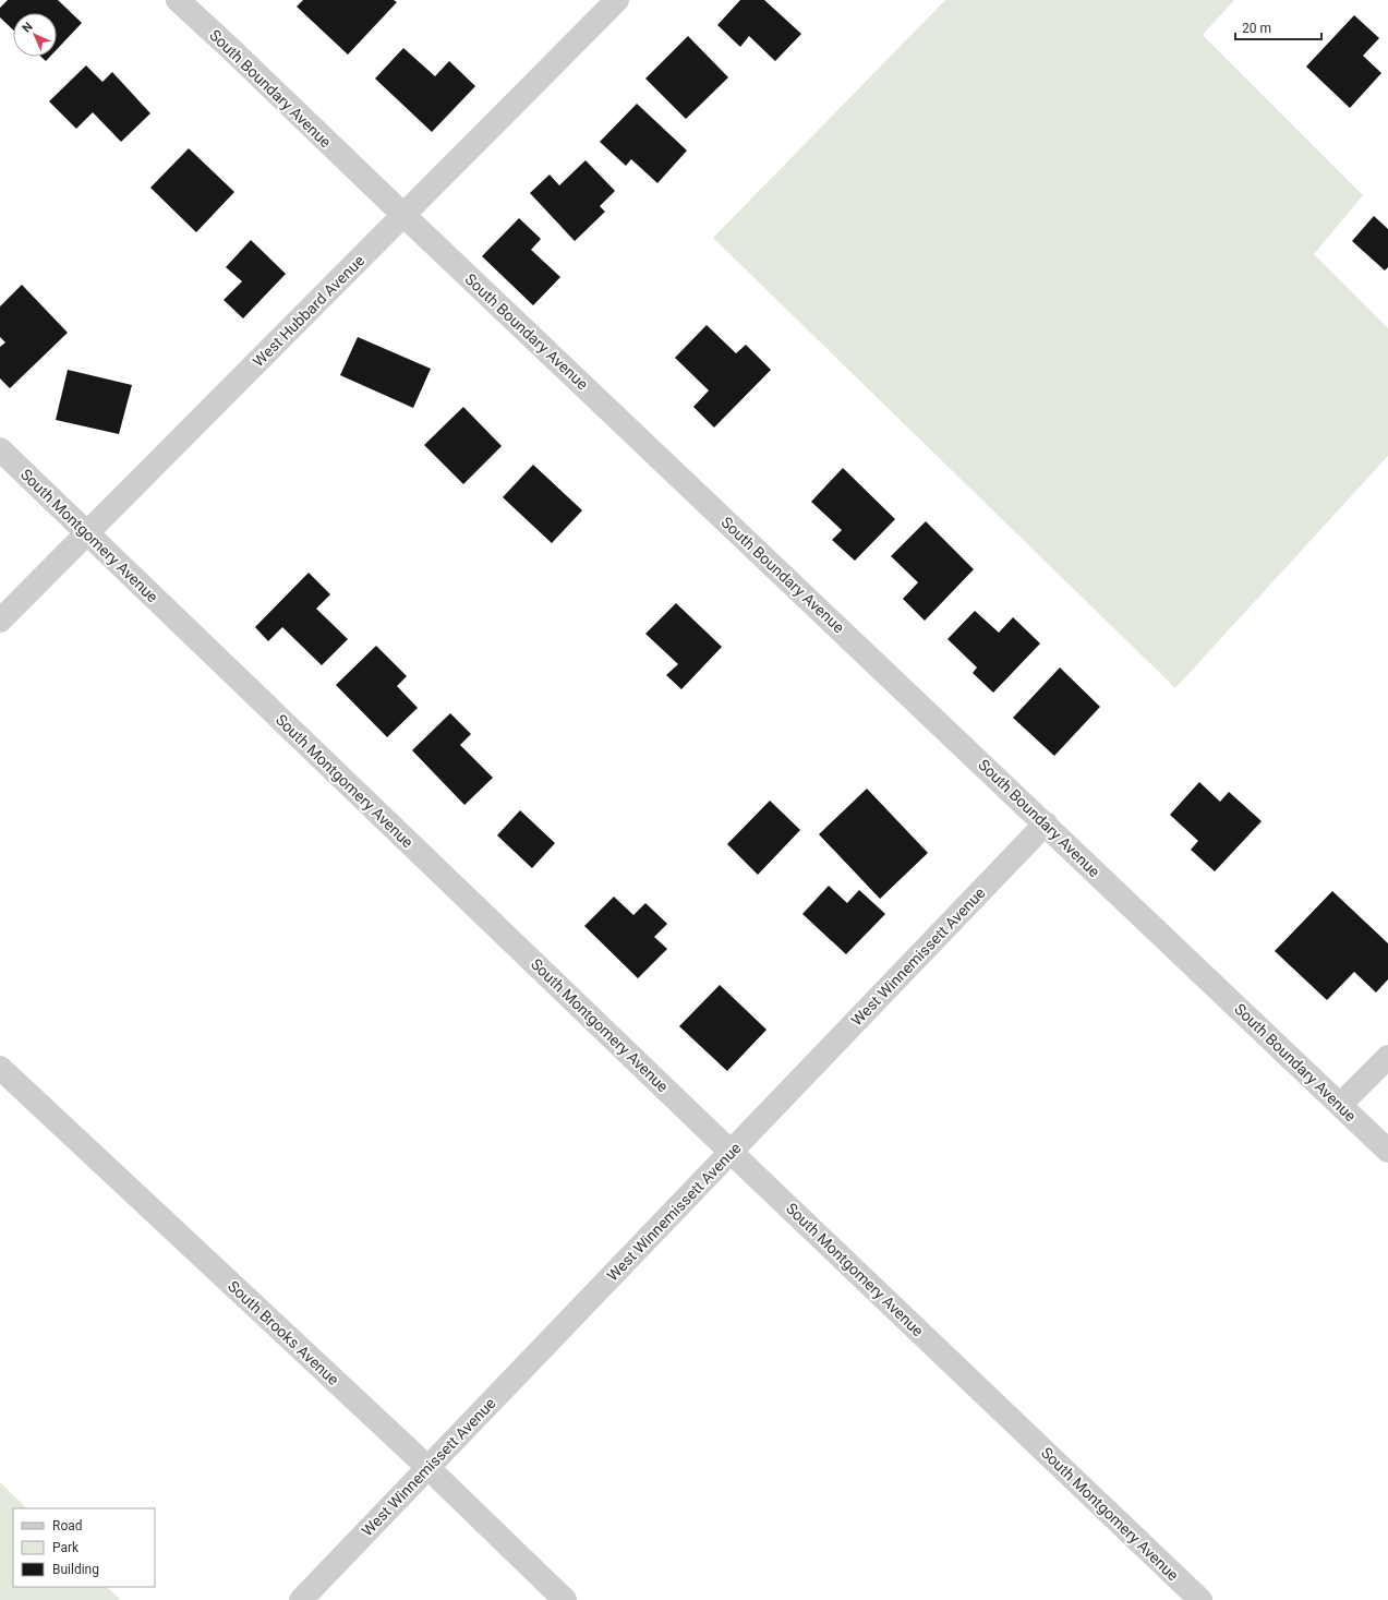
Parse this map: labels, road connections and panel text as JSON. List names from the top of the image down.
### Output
{
  "streets": {
    "street": [
      "South Boundary Avenue",
      "West Hubbard Avenue",
      "South Montgomery Avenue",
      "West Winnemissett Avenue",
      "South Brooks Avenue"
    ]
  },
  "crossings": [
    ["South Boundary Avenue", "West Hubbard Avenue"],
    ["South Boundary Avenue", "West Winnemissett Avenue"],
    ["West Hubbard Avenue", "South Montgomery Avenue"],
    ["South Montgomery Avenue", "West Winnemissett Avenue"],
    ["West Winnemissett Avenue", "South Brooks Avenue"]
  ],
  "legend": ["Road", "Park", "Building"],
  "scale_bar": "20 m",
  "north": "top left"
}
